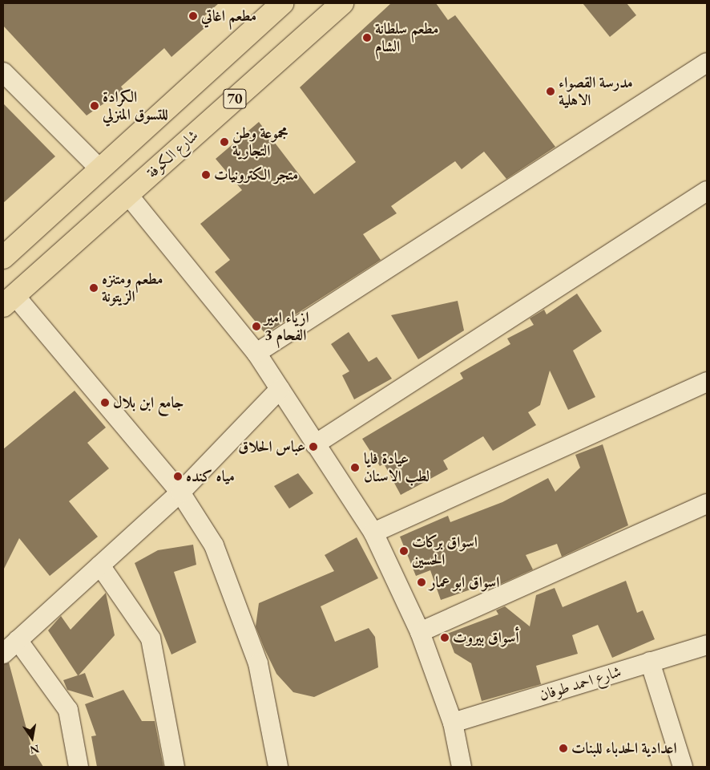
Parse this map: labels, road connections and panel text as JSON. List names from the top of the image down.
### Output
{
  "streets": {
    "highway": ["70", "شارع الكوفة"],
    "street": ["شارع احمد طوفان"]
  },
  "places": [
    "مطعم اغاتي",
    "مطعم سلطانة الشام",
    "مدرسة القصواء الاهلية",
    "الكرادة للتسوق المنزلي",
    "مجموعة وطن التجارية",
    "متجر الكترونيات",
    "مطعم ومتنزه الزيتونة",
    "ازياء امير الفحام 3",
    "جامع ابن بلال",
    "عباس الحلاق",
    "عيادة فايا لطب الاسنان",
    "مياه كنده",
    "اسواق بركات الحسين",
    "اسواق ابو عمار",
    "أسواق بيروت",
    "اعدادية الحدباء للبنات"
  ],
  "north": "bottom"
}
